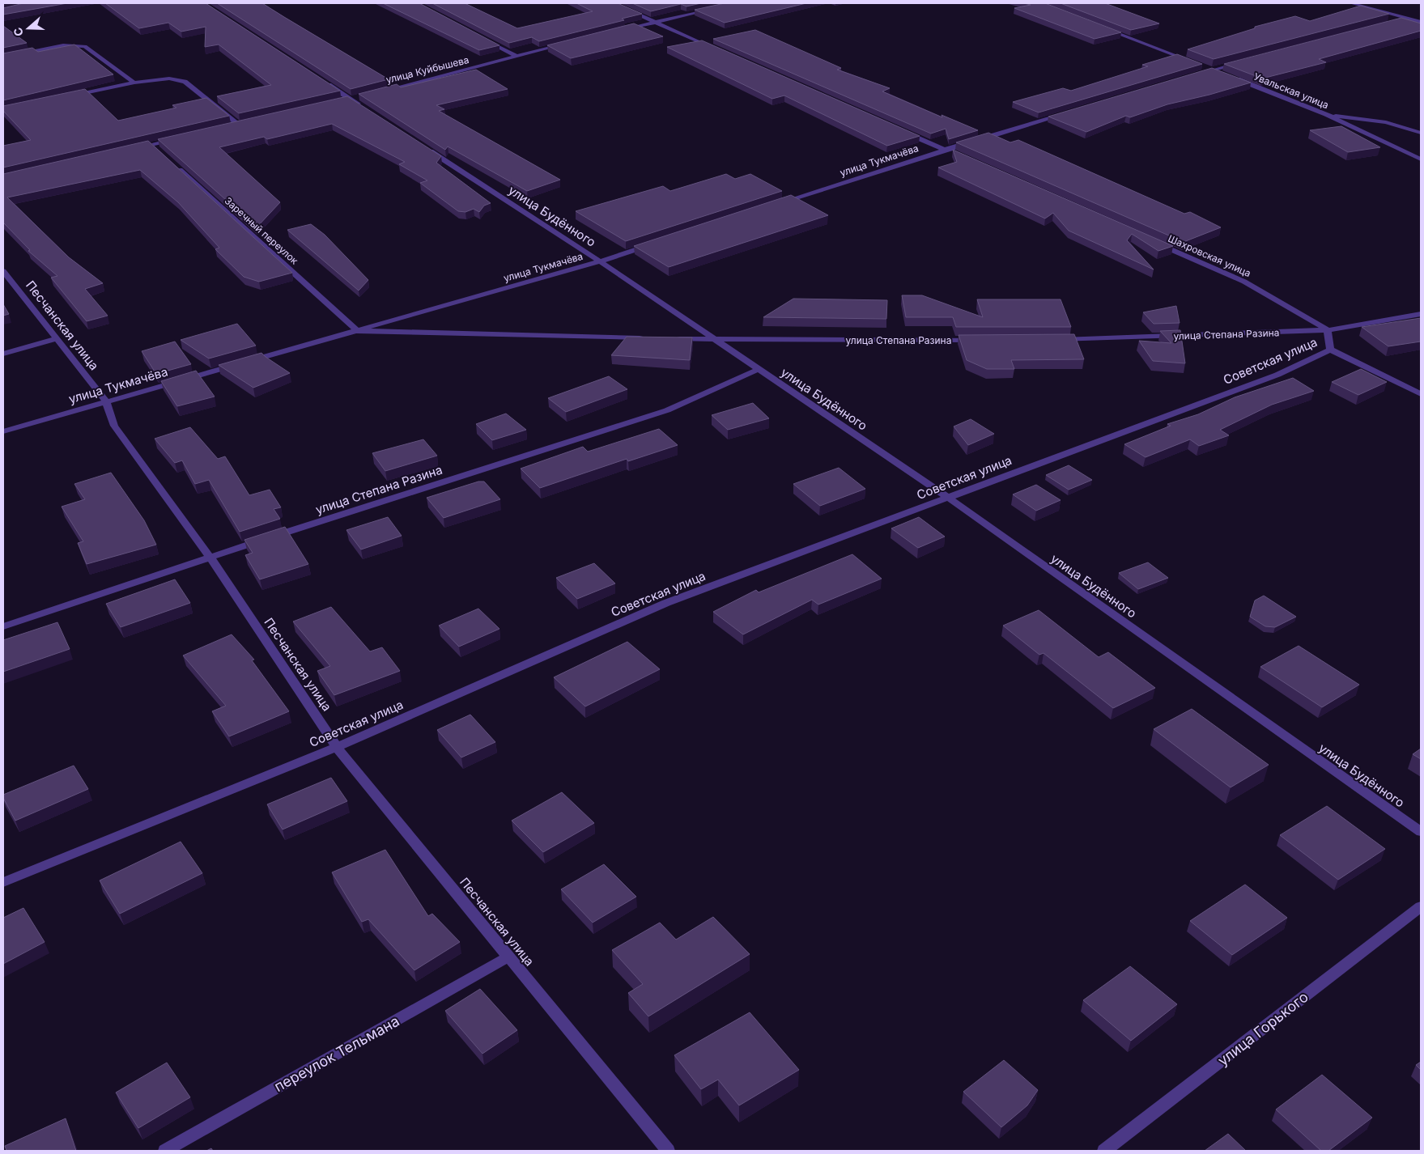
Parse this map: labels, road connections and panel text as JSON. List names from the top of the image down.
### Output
{
  "streets": {
    "street": [
      "улица Куйбышева",
      "Увальская улица",
      "улица Тукмачёва",
      "улица Будённого",
      "Заречный переулок",
      "Шахровская улица",
      "Песчанская улица",
      "улица Степана Разина",
      "Советская улица",
      "улица Горького",
      "переулок Тельмана"
    ]
  },
  "crossings": [
    ["улица Тукмачёва", "улица Будённого"],
    ["улица Тукмачёва", "Заречный переулок"],
    ["улица Тукмачёва", "Песчанская улица"],
    ["улица Будённого", "улица Степана Разина"],
    ["улица Будённого", "Советская улица"],
    ["Шахровская улица", "улица Степана Разина"],
    ["Песчанская улица", "улица Степана Разина"],
    ["Песчанская улица", "Советская улица"],
    ["Песчанская улица", "переулок Тельмана"]
  ],
  "north": "left"
}
